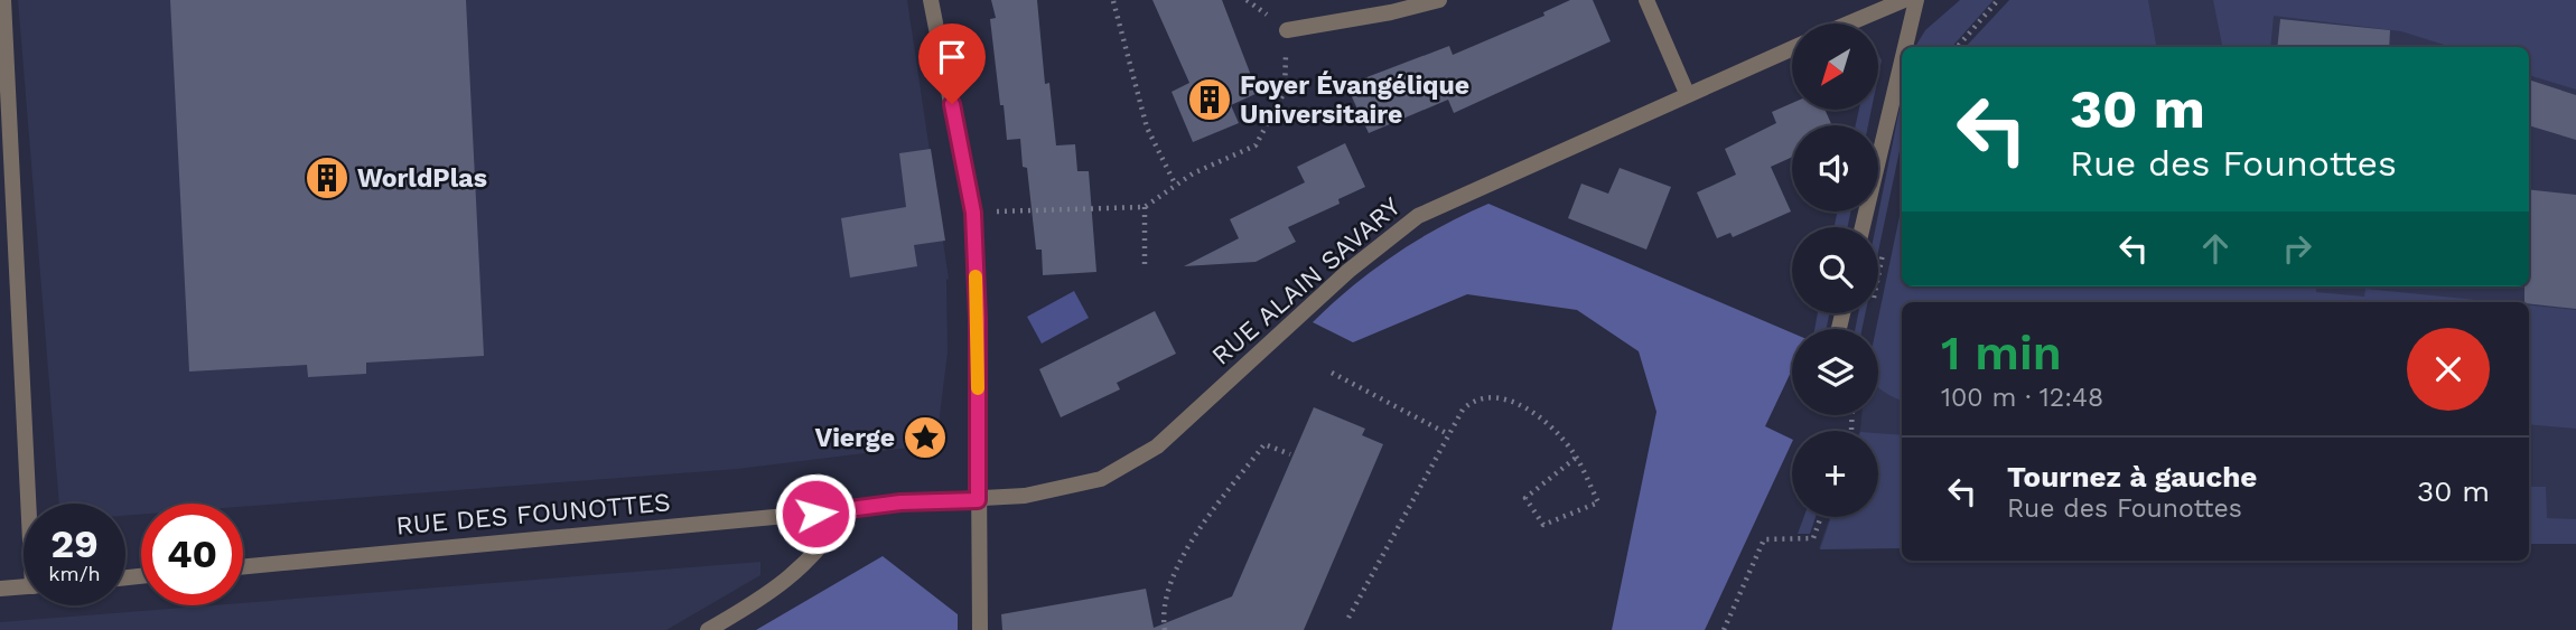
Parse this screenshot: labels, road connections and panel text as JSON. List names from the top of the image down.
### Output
{
  "streets": {
    "street": ["RUE ALAIN SAVARY", "RUE DES FOUNOTTES"]
  },
  "crossings": [
    ["RUE ALAIN SAVARY", "RUE DES FOUNOTTES"]
  ],
  "places": {
    "building": ["Foyer Évangélique Universitaire", "WorldPlas"],
    "place": ["Vierge"]
  },
  "north": "bottom left",
  "page": {
    "map_buttons": "+",
    "turn": ["30 m", "Rue des Founottes"],
    "heading": ["1 min", "100 m · 12:48"],
    "list": [
      {
        "name": "Tournez à gauche",
        "note": "Rue des Founottes",
        "value": "30 m"
      }
    ],
    "speed": "29 km/h",
    "limit": "40"
  }
}
